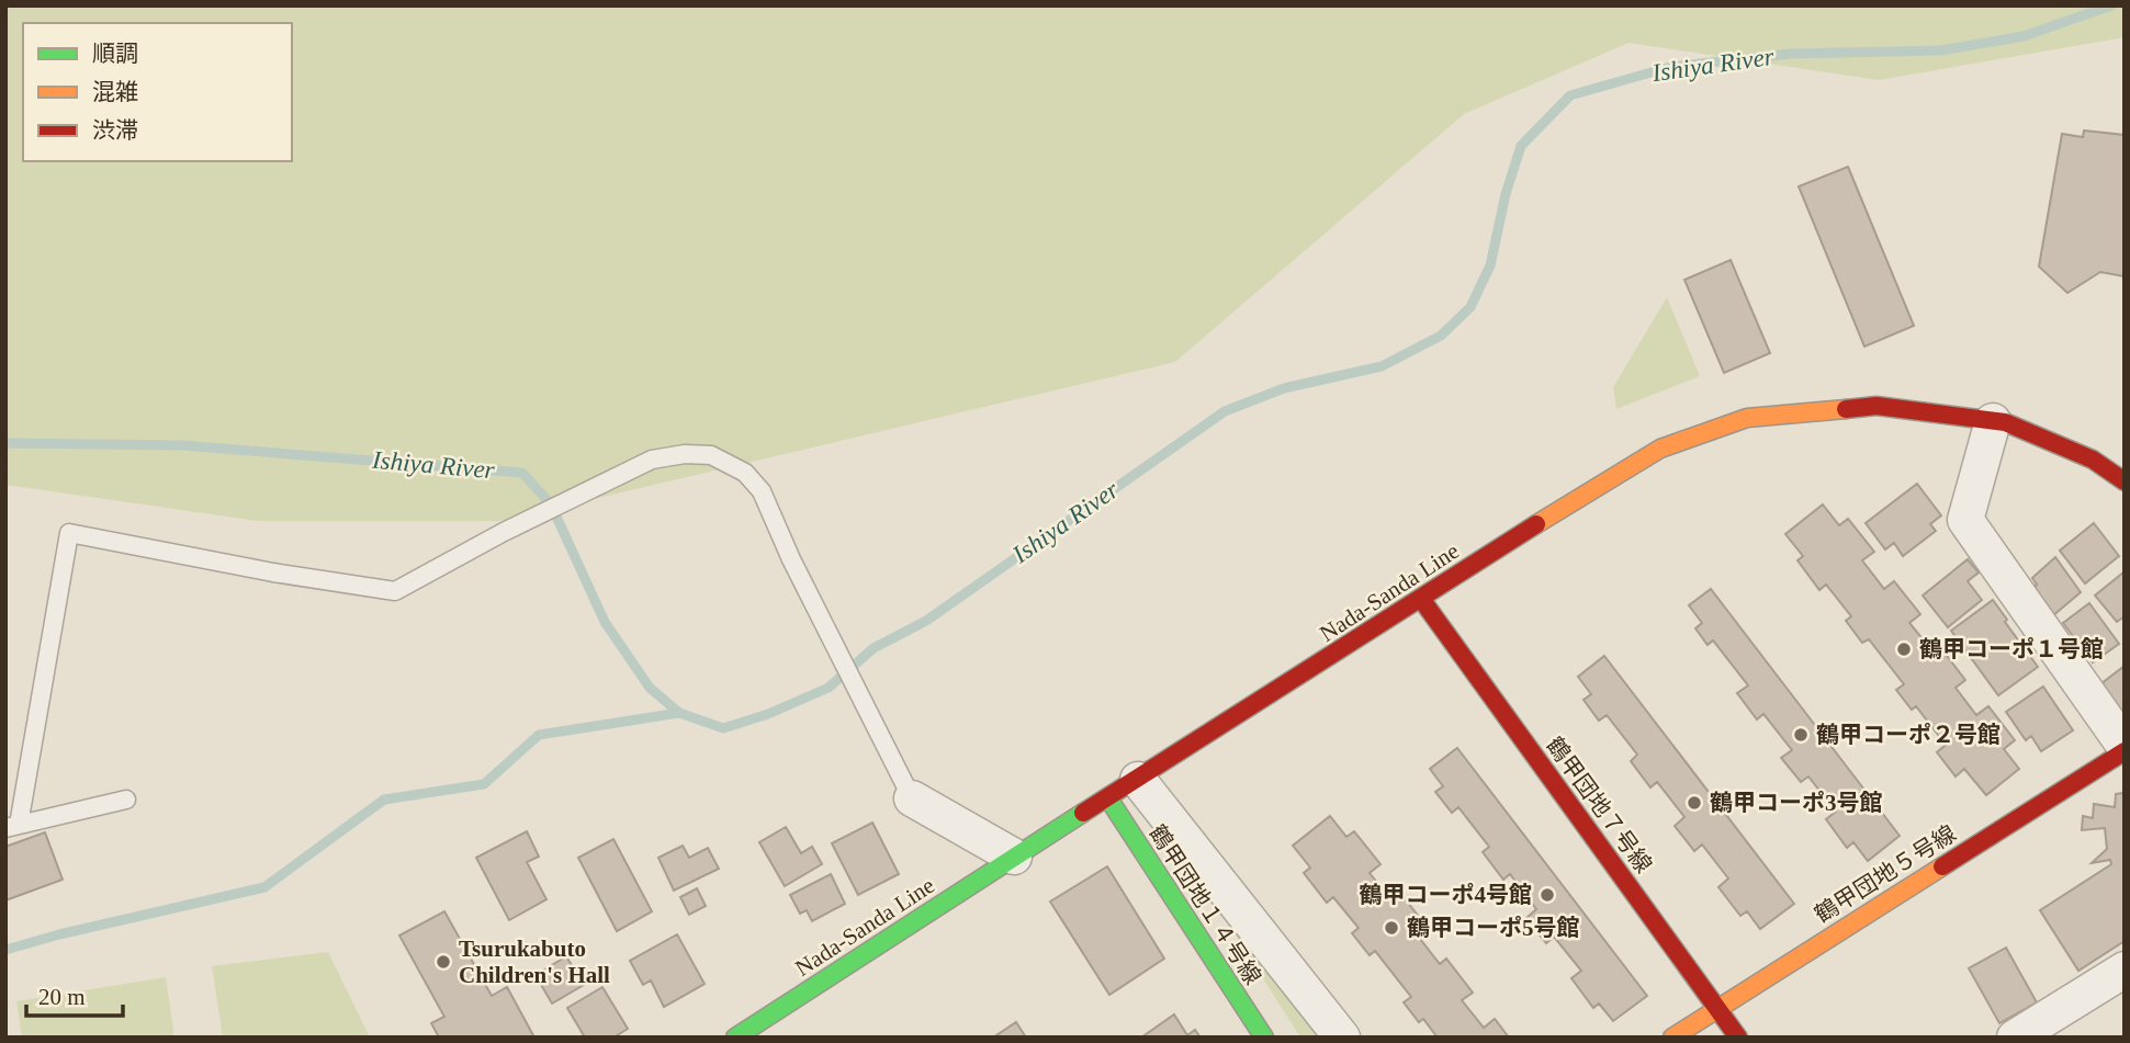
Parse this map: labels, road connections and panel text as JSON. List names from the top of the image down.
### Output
{
  "streets": {
    "main road": [
      "Nada-Sanda Line",
      "鶴甲団地７号線",
      "鶴甲団地５号線",
      "鶴甲団地１４号線"
    ]
  },
  "crossings": [
    ["Nada-Sanda Line", "鶴甲団地７号線"],
    ["Nada-Sanda Line", "鶴甲団地１４号線"],
    ["鶴甲団地７号線", "鶴甲団地５号線"]
  ],
  "water": ["Ishiya River"],
  "places": [
    "鶴甲コーポ１号館",
    "鶴甲コーポ２号館",
    "鶴甲コーポ3号館",
    "鶴甲コーポ4号館",
    "鶴甲コーポ5号館",
    "Tsurukabuto Children's Hall"
  ],
  "legend": ["順調", "混雑", "渋滞"],
  "scale_bar": "20 m"
}
